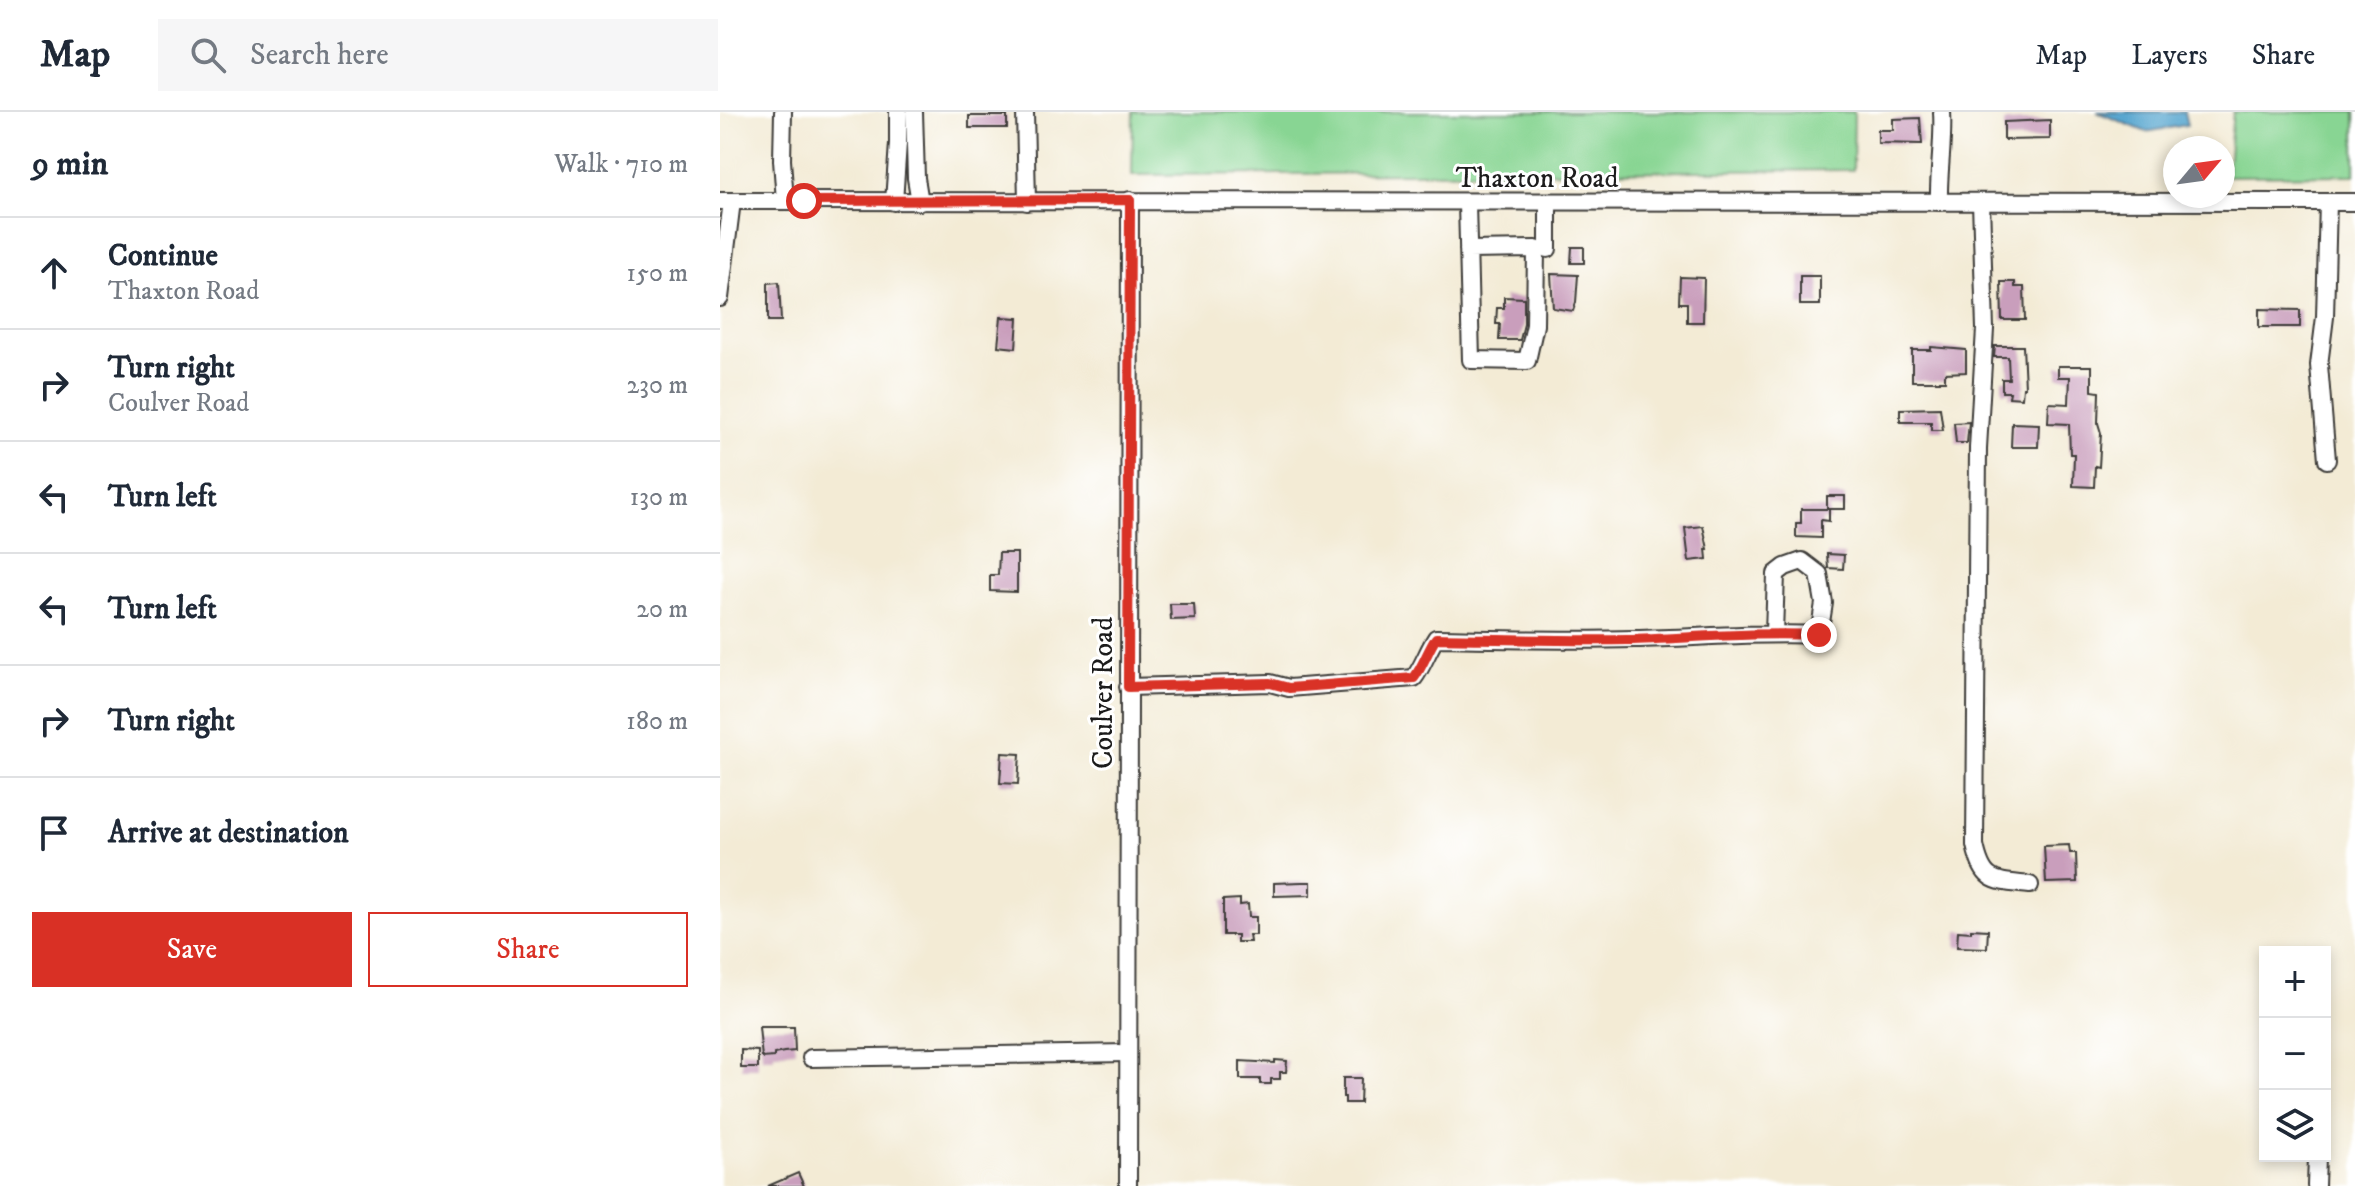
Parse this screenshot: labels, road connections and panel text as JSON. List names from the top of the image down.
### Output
{
  "streets": {
    "street": ["Thaxton Road", "Coulver Road"]
  },
  "crossings": [
    ["Thaxton Road", "Coulver Road"]
  ],
  "north": "top right",
  "page": {
    "header": "Map",
    "search": "Search here",
    "nav": ["Map", "Layers", "Share"],
    "heading": ["9 min", "Walk · 710 m"],
    "list": [
      ["Continue", "Thaxton Road", "150 m"],
      ["Turn right", "Coulver Road", "230 m"],
      ["Turn left", "130 m"],
      ["Turn left", "20 m"],
      ["Turn right", "180 m"],
      "Arrive at destination"
    ],
    "buttons": ["Save", "Share"],
    "map_buttons": ["+", "−"]
  }
}
